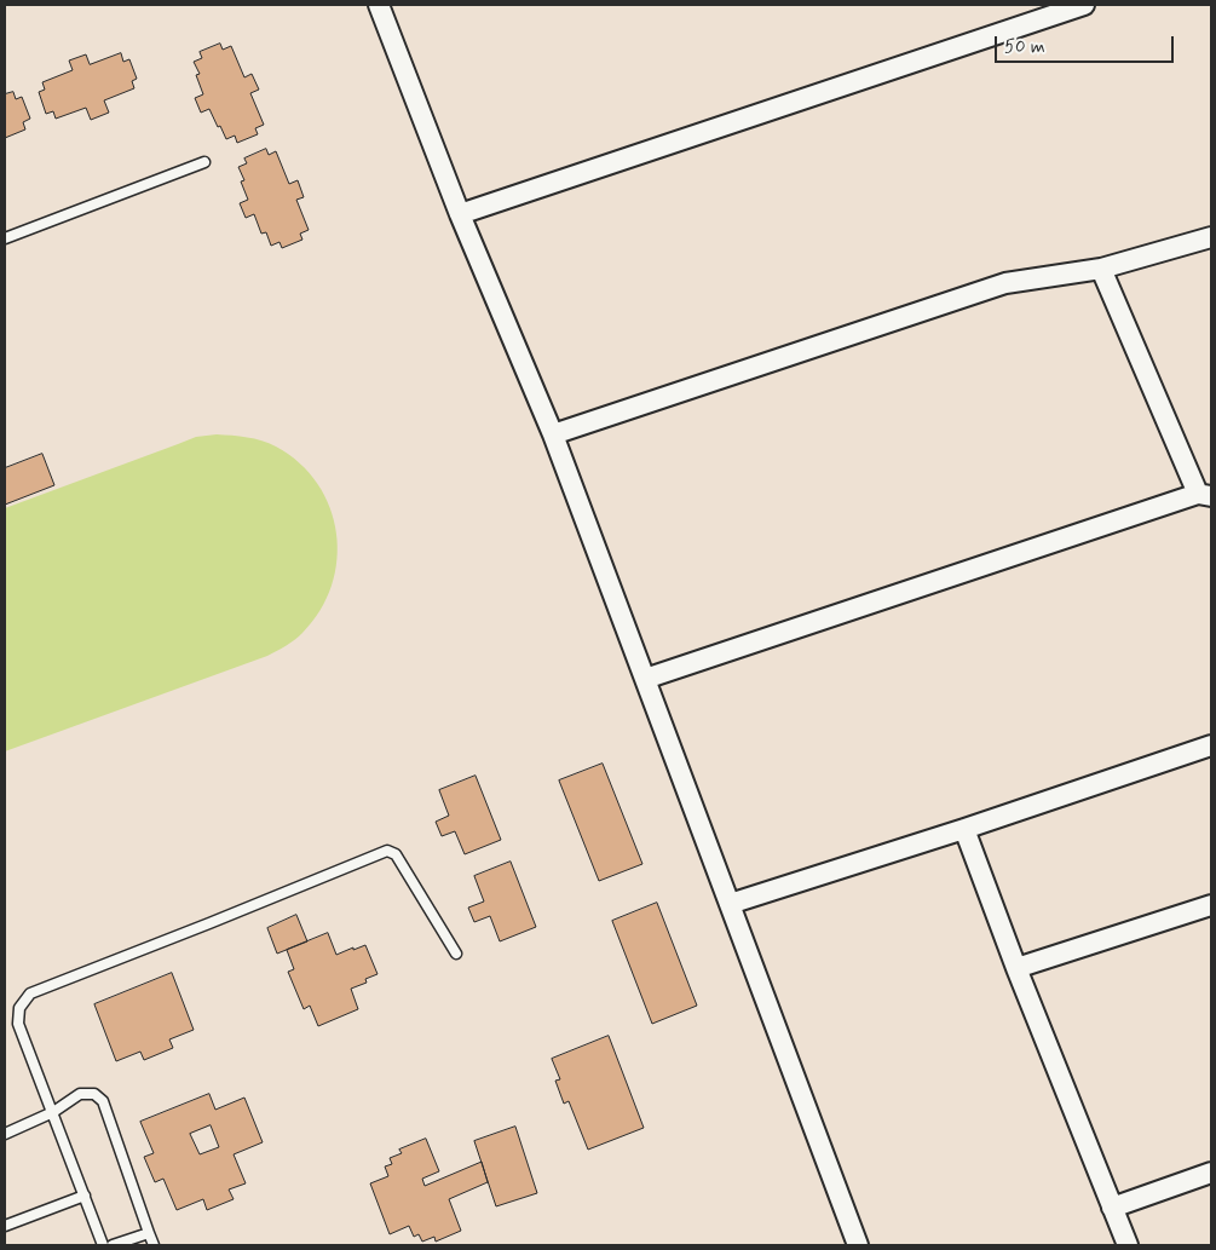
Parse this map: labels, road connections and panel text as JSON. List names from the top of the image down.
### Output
{
  "scale_bar": "50 m"
}
